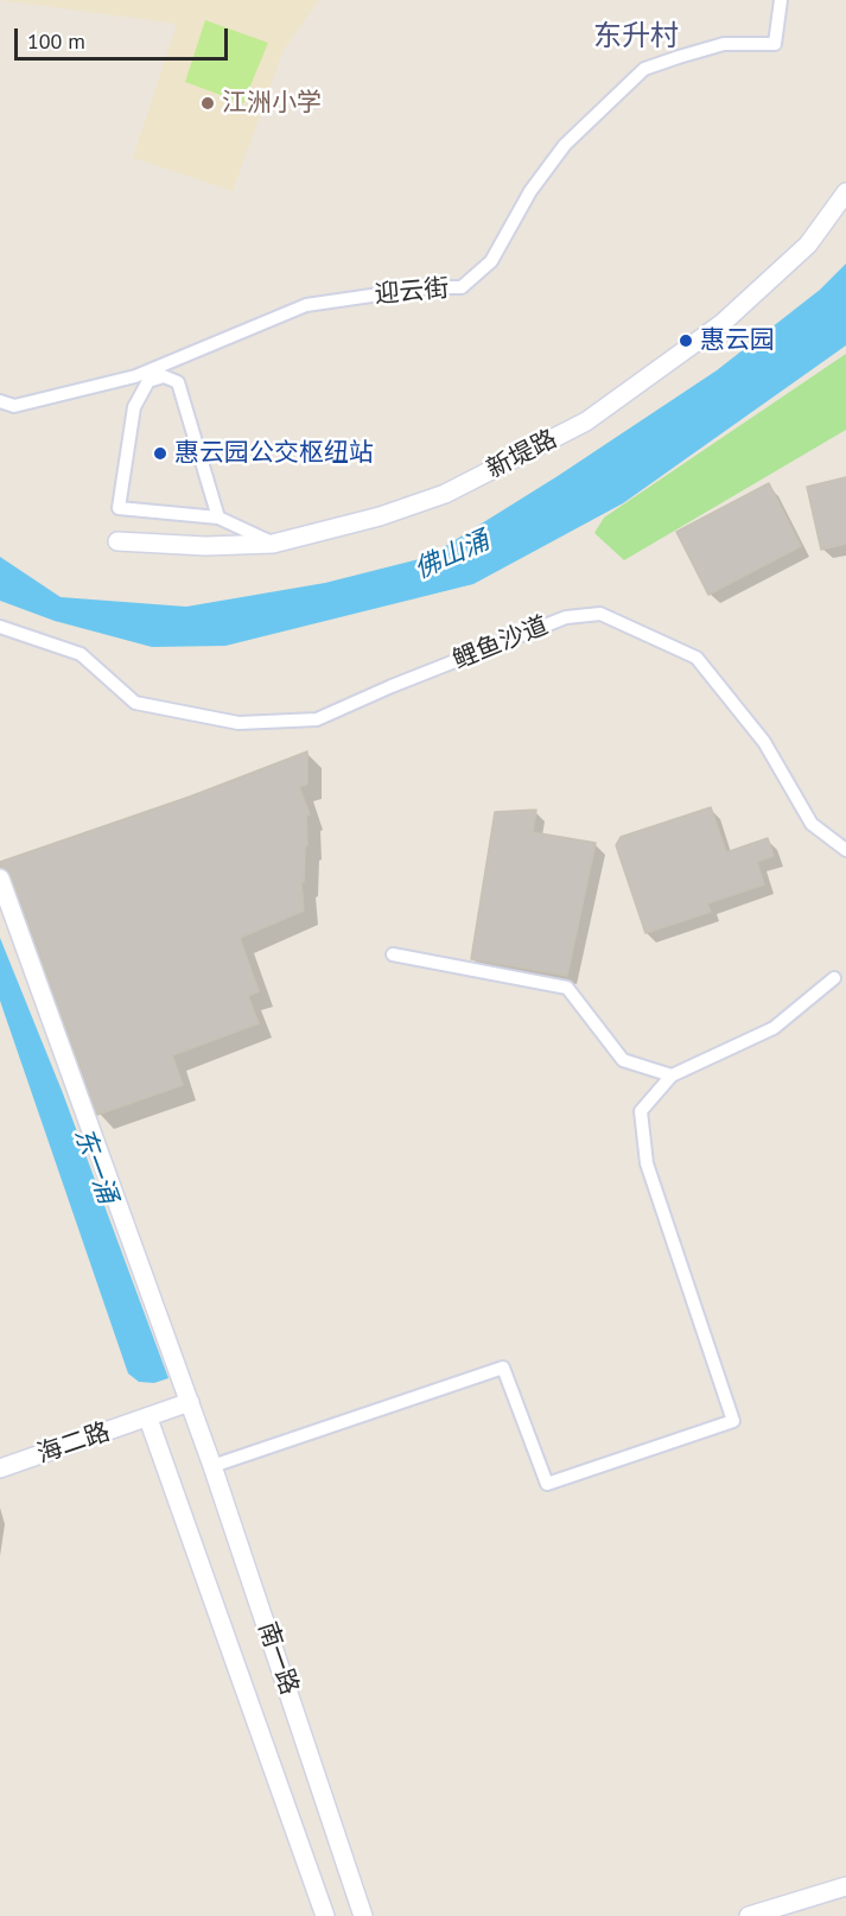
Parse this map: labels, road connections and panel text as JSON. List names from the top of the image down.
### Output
{
  "streets": {
    "main road": ["新堤路", "海二路", "南一路"],
    "street": ["迎云街", "鲤鱼沙道"]
  },
  "crossings": [
    ["海二路", "南一路"]
  ],
  "districts": ["东升村"],
  "water": ["佛山涌", "东一涌"],
  "places": ["江洲小学", "惠云园", "惠云园公交枢纽站"],
  "scale_bar": "100 m"
}
